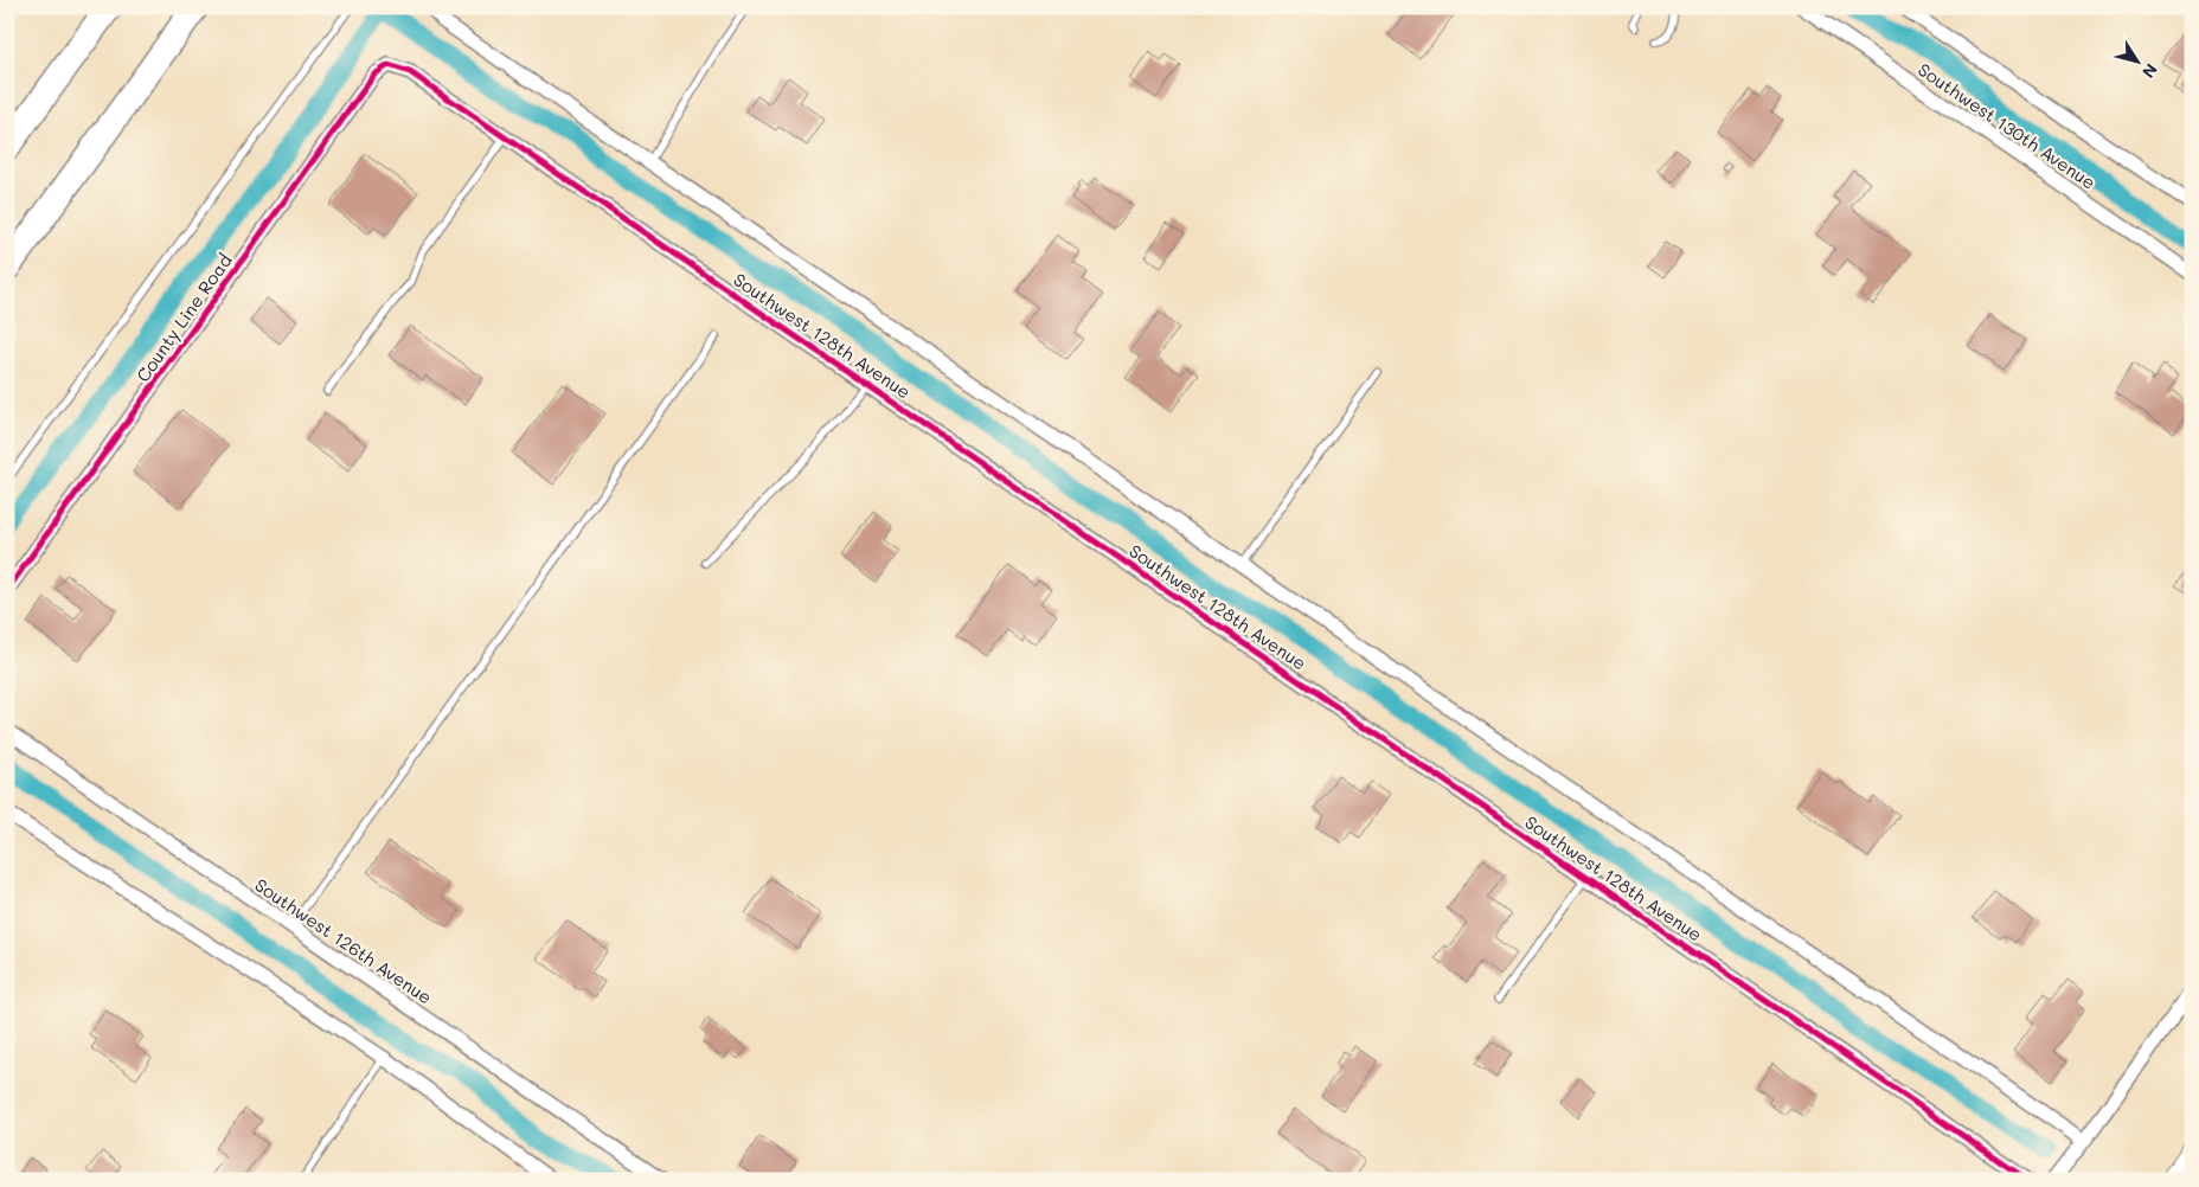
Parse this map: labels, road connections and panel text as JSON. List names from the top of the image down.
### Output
{
  "streets": {
    "street": [
      "Southwest 130th Avenue",
      "County Line Road",
      "Southwest 128th Avenue",
      "Southwest 126th Avenue"
    ]
  },
  "crossings": [
    ["County Line Road", "Southwest 128th Avenue"]
  ],
  "north": "bottom right"
}
